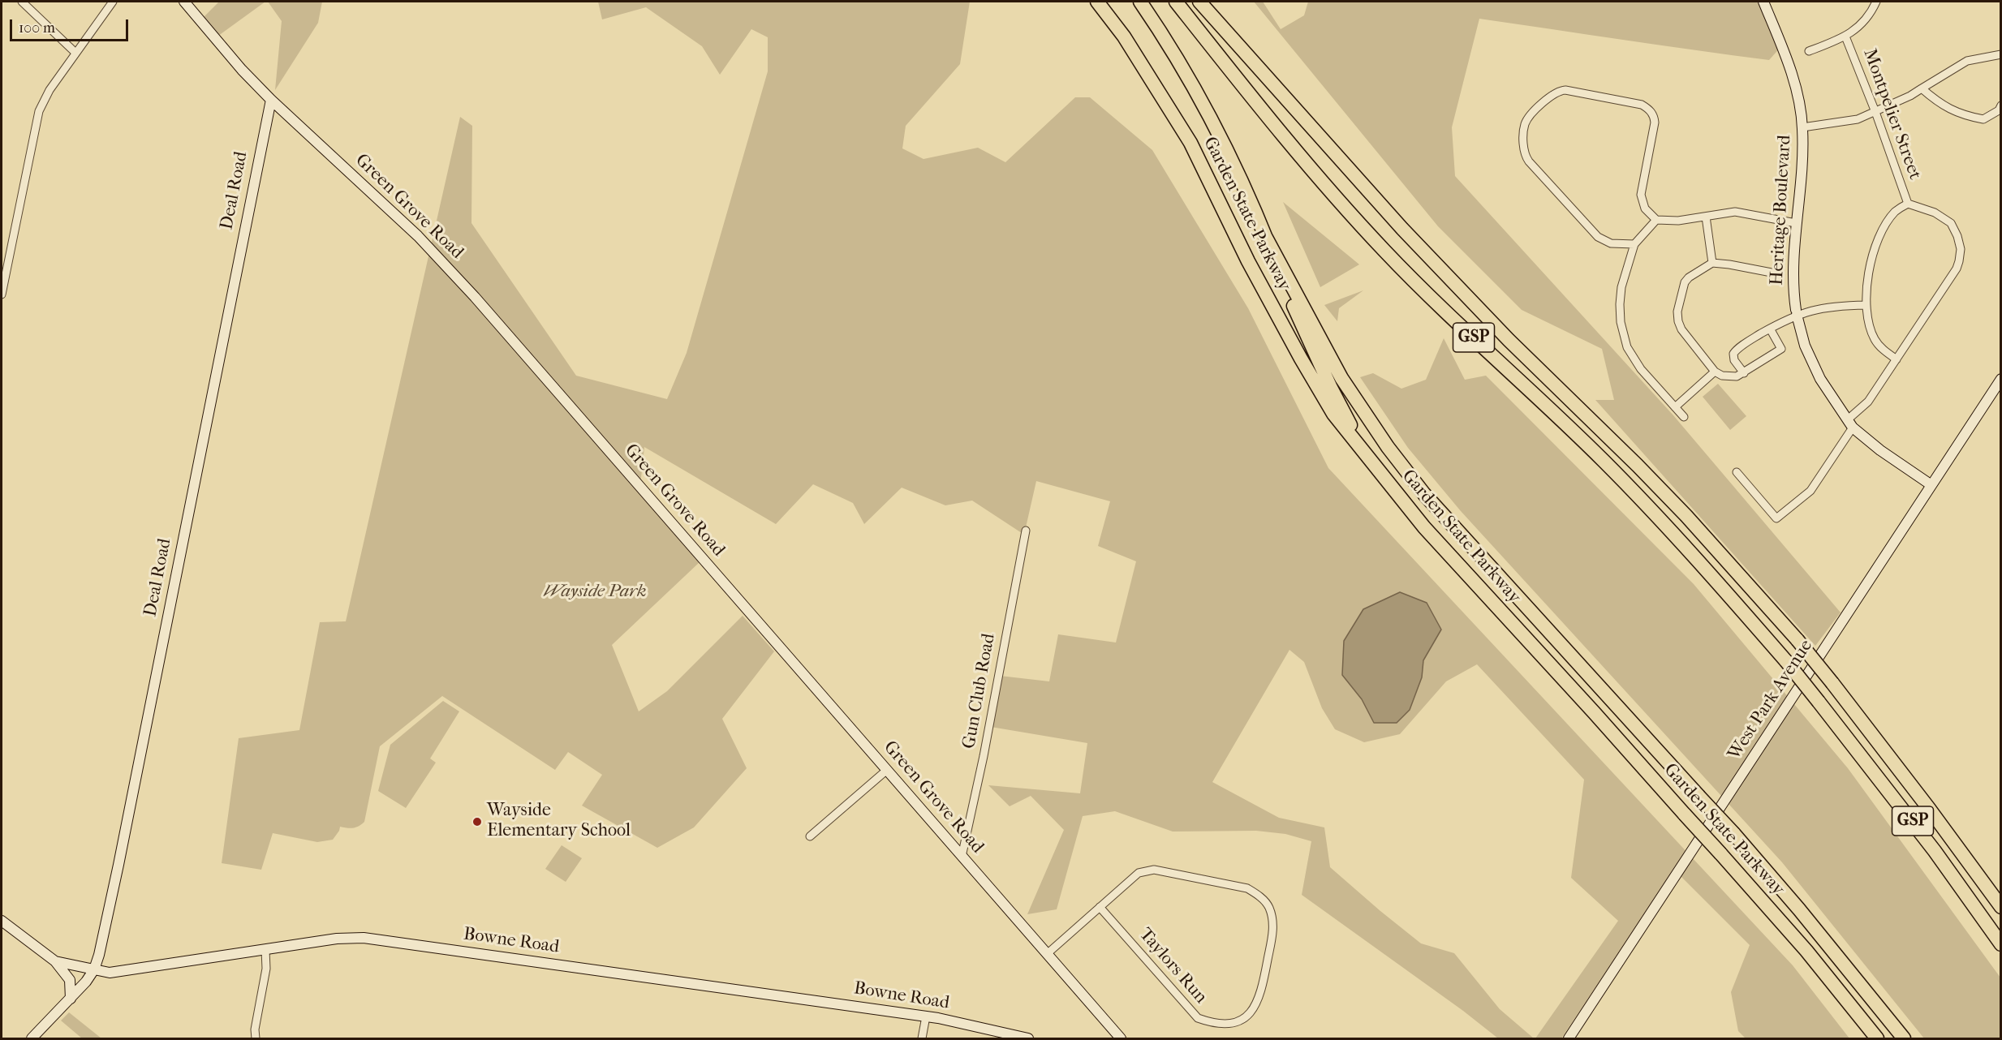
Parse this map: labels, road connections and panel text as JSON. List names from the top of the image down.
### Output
{
  "streets": {
    "highway": ["Garden State Parkway", "GSP"],
    "street": [
      "Montpelier Street",
      "Deal Road",
      "Green Grove Road",
      "Heritage Boulevard",
      "Gun Club Road",
      "West Park Avenue",
      "Bowne Road",
      "Taylors Run"
    ]
  },
  "crossings": [
    ["Deal Road", "Green Grove Road"],
    ["Deal Road", "Bowne Road"],
    ["Green Grove Road", "Gun Club Road"],
    ["Green Grove Road", "Taylors Run"],
    ["Heritage Boulevard", "West Park Avenue"]
  ],
  "parks": ["Wayside Park"],
  "places": ["Wayside Elementary School"],
  "scale_bar": "100 m"
}
